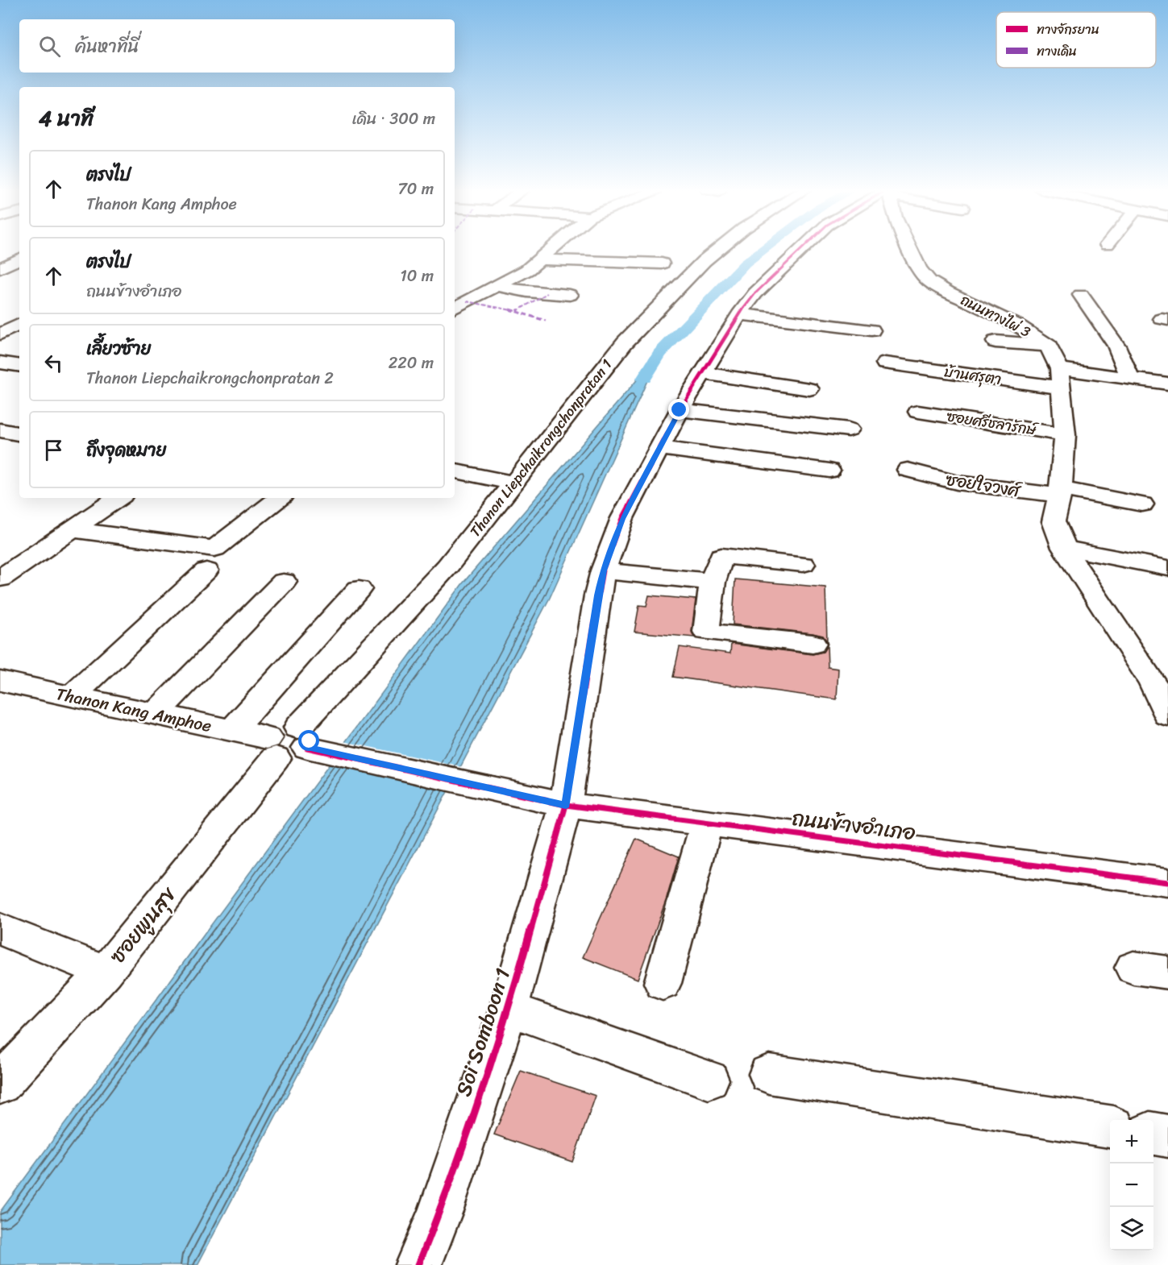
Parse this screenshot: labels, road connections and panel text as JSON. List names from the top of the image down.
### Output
{
  "streets": {
    "street": [
      "ถนนทางไผ่ 3",
      "บ้านศรุตา",
      "ซอยศรีชลารักษ์",
      "Thanon Liepchaikrongchonpratan 1",
      "ซอยใจวงศ์",
      "Thanon Kang Amphoe",
      "ถนนข้างอำเภอ",
      "ซอยพูนสุข",
      "Soi Somboon 1"
    ]
  },
  "crossings": [
    ["ถนนทางไผ่ 3", "บ้านศรุตา"],
    ["ถนนทางไผ่ 3", "ซอยศรีชลารักษ์"],
    ["ถนนทางไผ่ 3", "ซอยใจวงศ์"],
    ["Thanon Liepchaikrongchonpratan 1", "Thanon Kang Amphoe"],
    ["Thanon Liepchaikrongchonpratan 1", "ซอยพูนสุข"],
    ["Thanon Kang Amphoe", "ถนนข้างอำเภอ"],
    ["Thanon Kang Amphoe", "ซอยพูนสุข"],
    ["Thanon Kang Amphoe", "Soi Somboon 1"],
    ["ถนนข้างอำเภอ", "Soi Somboon 1"]
  ],
  "legend": ["ทางจักรยาน", "ทางเดิน"],
  "page": {
    "search": "ค้นหาที่นี่",
    "heading": ["4 นาที", "เดิน · 300 m"],
    "list": [
      ["ตรงไป", "Thanon Kang Amphoe", "70 m"],
      ["ตรงไป", "ถนนข้างอำเภอ", "10 m"],
      ["เลี้ยวซ้าย", "Thanon Liepchaikrongchonpratan 2", "220 m"],
      "ถึงจุดหมาย"
    ],
    "map_buttons": ["+", "−"]
  }
}
